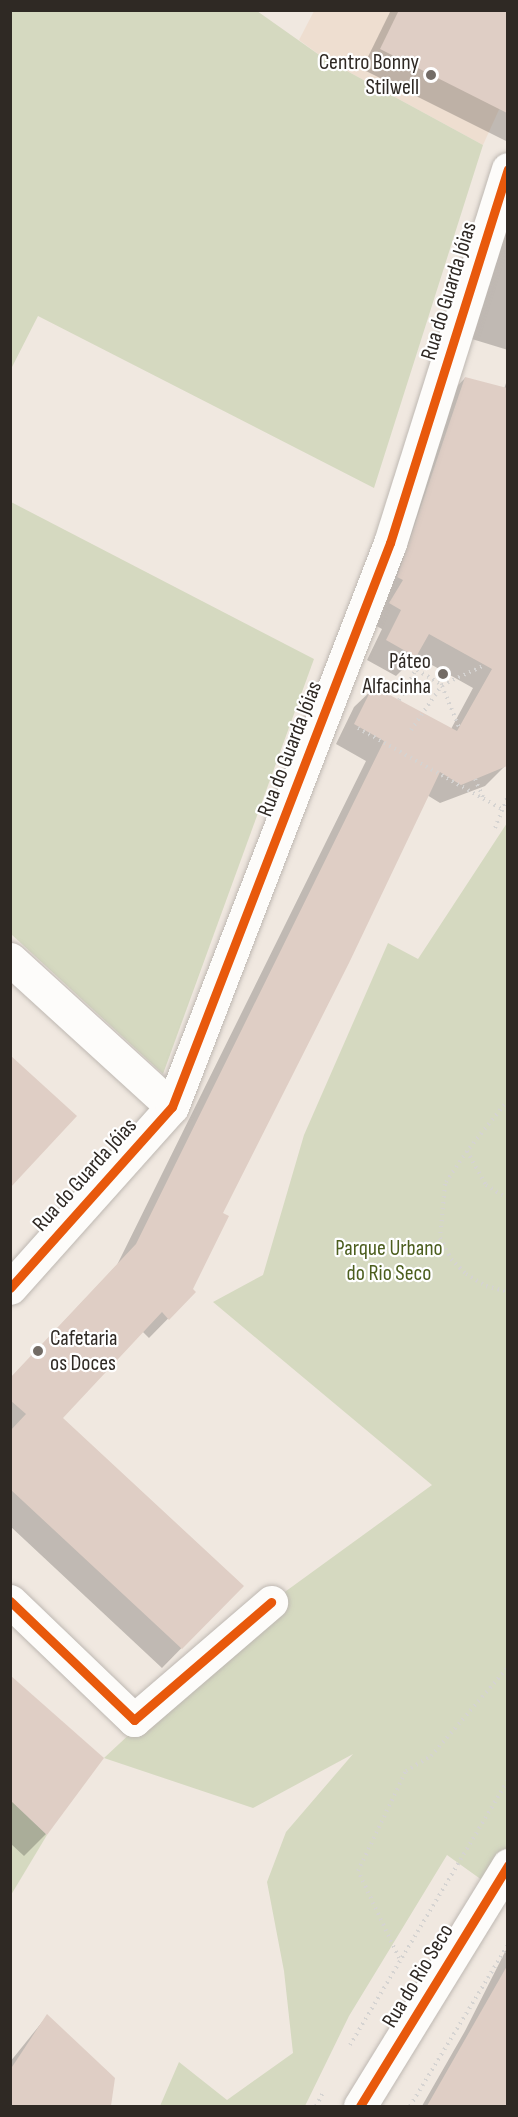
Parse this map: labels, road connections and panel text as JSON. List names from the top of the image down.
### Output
{
  "streets": {
    "street": ["Rua do Guarda Jóias", "Rua do Rio Seco"]
  },
  "parks": ["Parque Urbano do Rio Seco"],
  "places": ["Centro Bonny Stilwell", "Páteo Alfacinha", "Cafetaria os Doces"]
}
